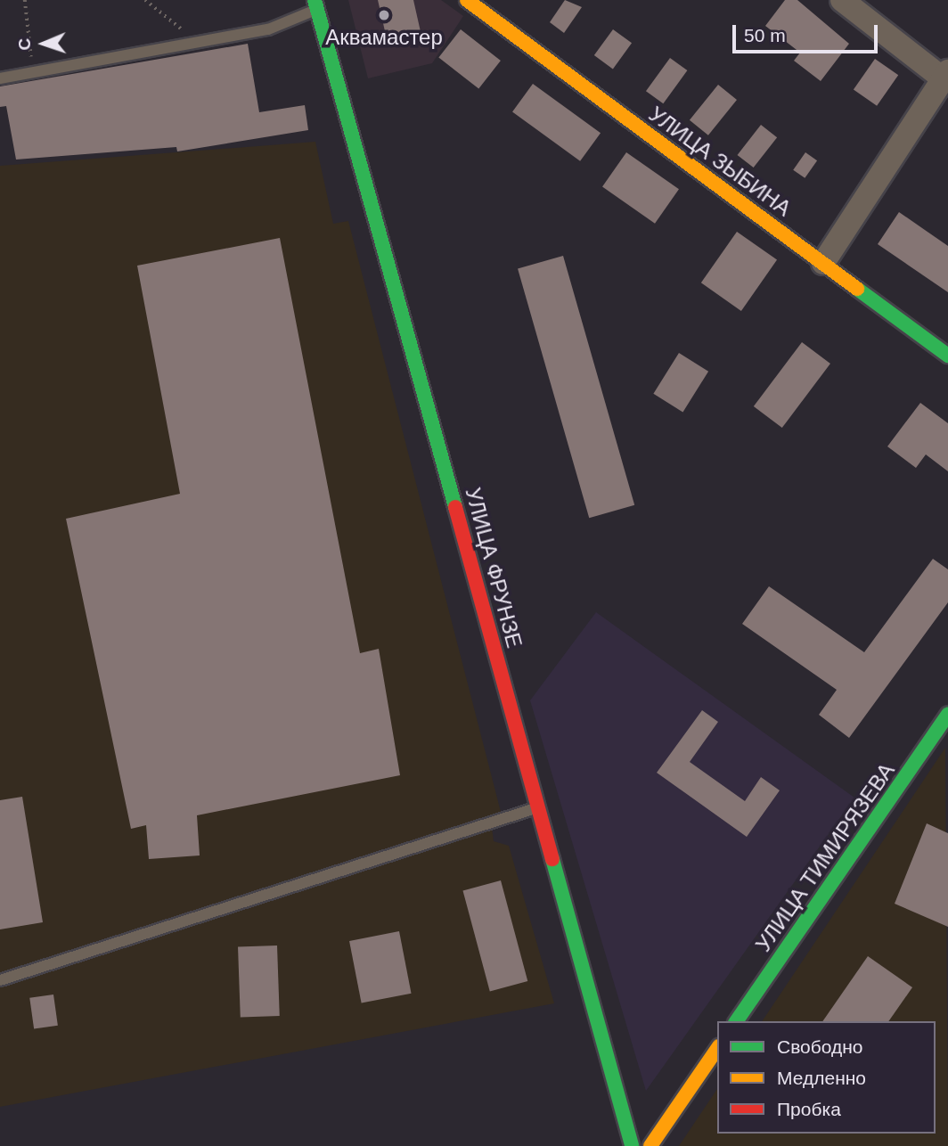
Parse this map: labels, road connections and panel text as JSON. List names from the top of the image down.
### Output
{
  "streets": {
    "main road": ["УЛИЦА ЗЫБИНА", "УЛИЦА ФРУНЗЕ", "УЛИЦА ТИМИРЯЗЕВА"]
  },
  "places": ["Аквамастер"],
  "legend": ["Свободно", "Медленно", "Пробка"],
  "scale_bar": "50 m",
  "north": "left"
}
